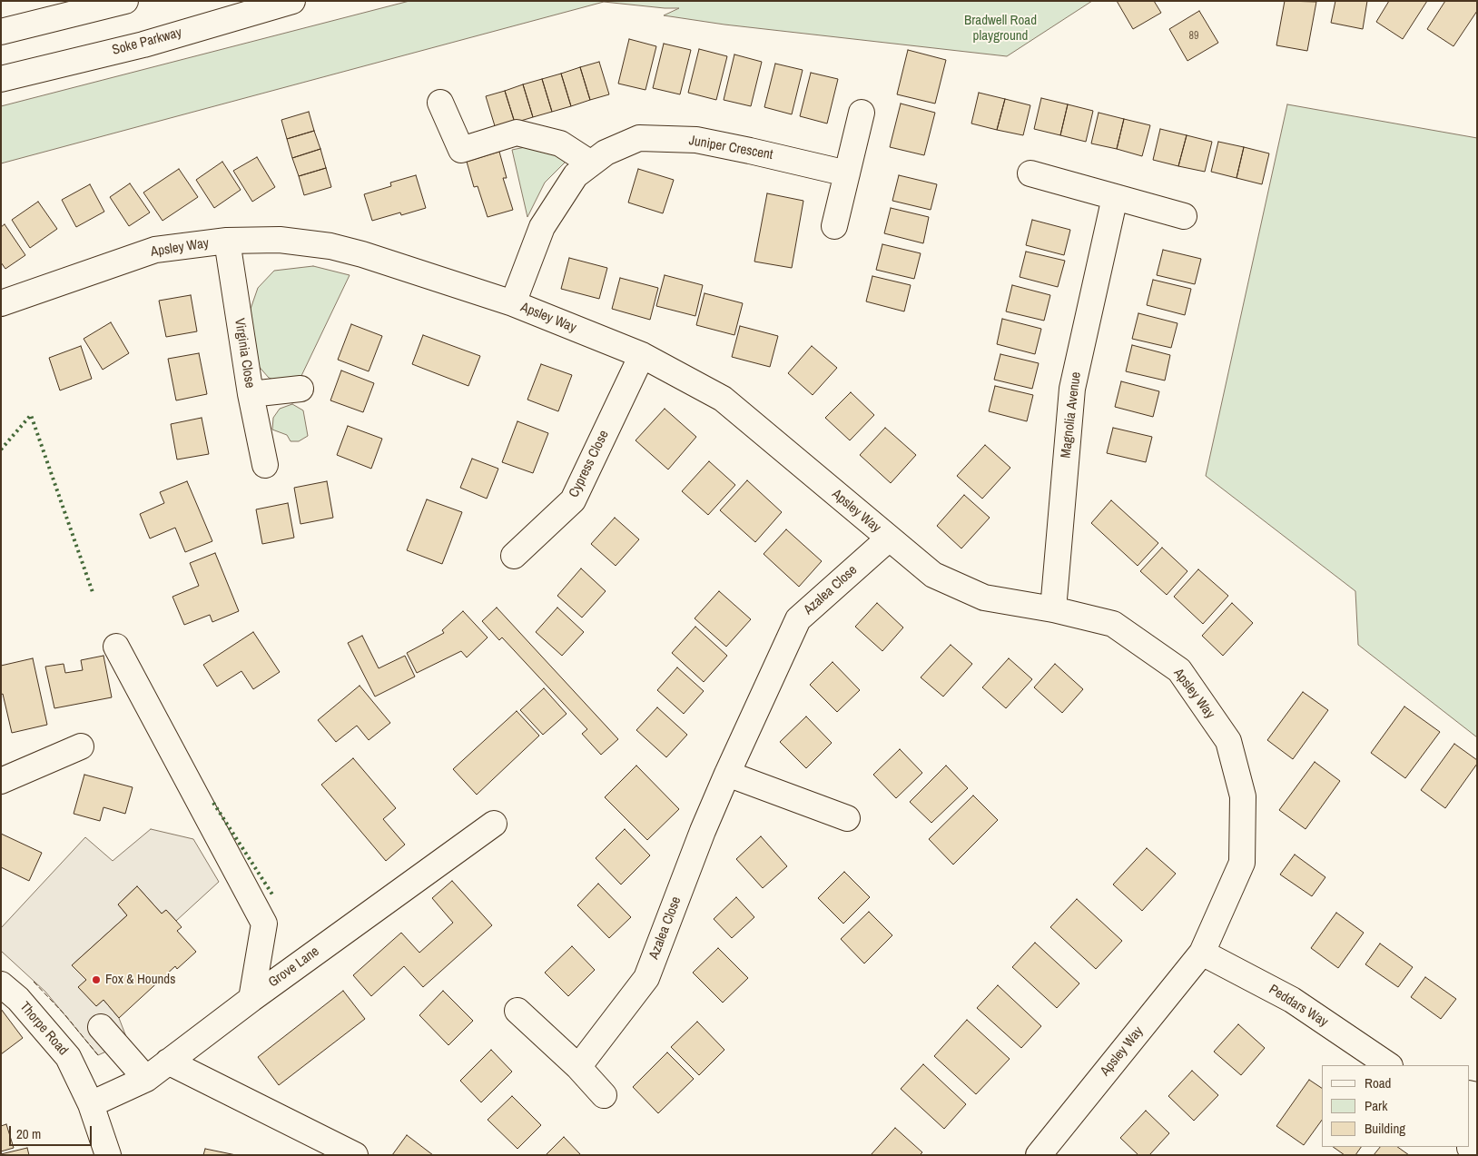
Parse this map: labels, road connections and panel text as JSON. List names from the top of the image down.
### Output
{
  "streets": {
    "main road": [
      "Soke Parkway",
      "Juniper Crescent",
      "Apsley Way",
      "Virginia Close",
      "Magnolia Avenue",
      "Cypress Close",
      "Azalea Close",
      "Grove Lane",
      "Peddars Way",
      "Thorpe Road"
    ]
  },
  "crossings": [
    ["Juniper Crescent", "Apsley Way"],
    ["Apsley Way", "Virginia Close"],
    ["Apsley Way", "Magnolia Avenue"],
    ["Apsley Way", "Cypress Close"],
    ["Apsley Way", "Azalea Close"],
    ["Apsley Way", "Peddars Way"],
    ["Grove Lane", "Thorpe Road"]
  ],
  "parks": ["Bradwell Road playground"],
  "places": ["Fox & Hounds"],
  "house_numbers": ["89"],
  "legend": ["Road", "Park", "Building"],
  "scale_bar": "20 m"
}
